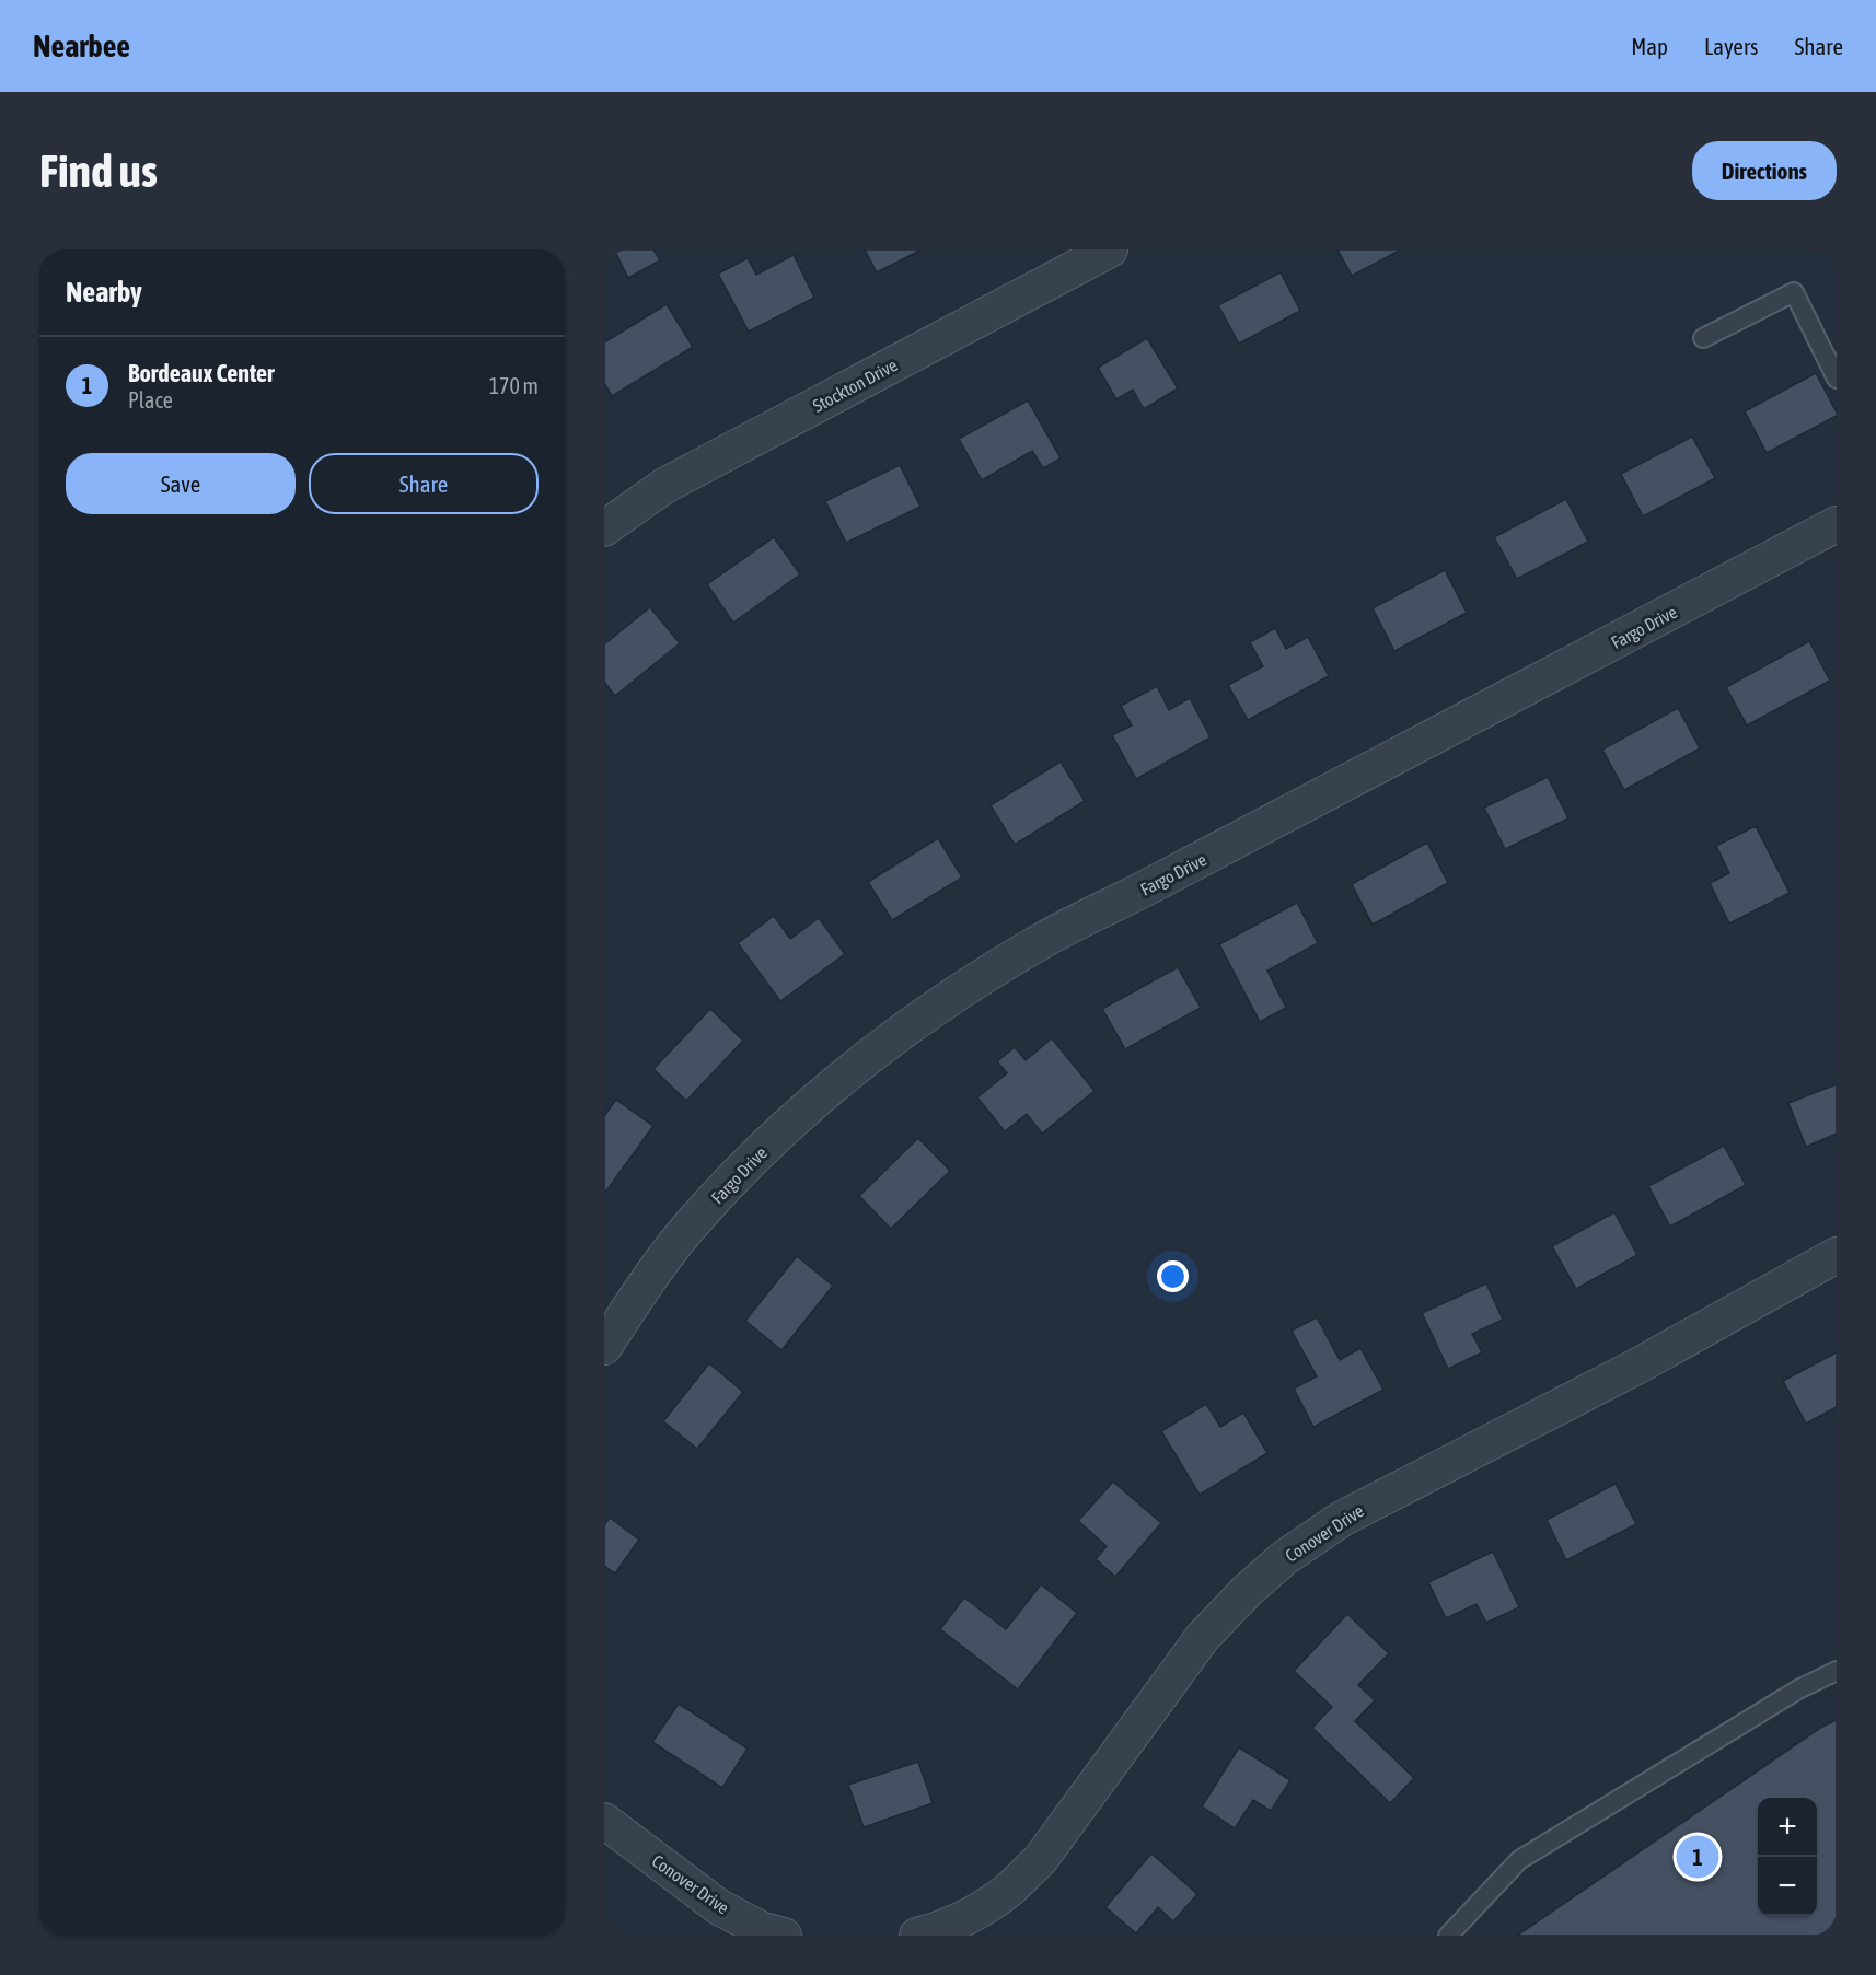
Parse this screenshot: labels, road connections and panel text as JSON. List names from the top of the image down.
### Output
{
  "streets": {
    "street": ["Stockton Drive", "Fargo Drive", "Conover Drive"]
  },
  "page": {
    "header": "Nearbee",
    "nav": ["Map", "Layers", "Share"],
    "buttons": [
      "Directions",
      ["Save", "Share"]
    ],
    "title": "Find us",
    "heading": "Nearby",
    "list": [
      {
        "mark": "1",
        "name": "Bordeaux Center",
        "note": "Place",
        "value": "170 m"
      }
    ],
    "map_buttons": ["+", "−"],
    "pins": "1"
  }
}
